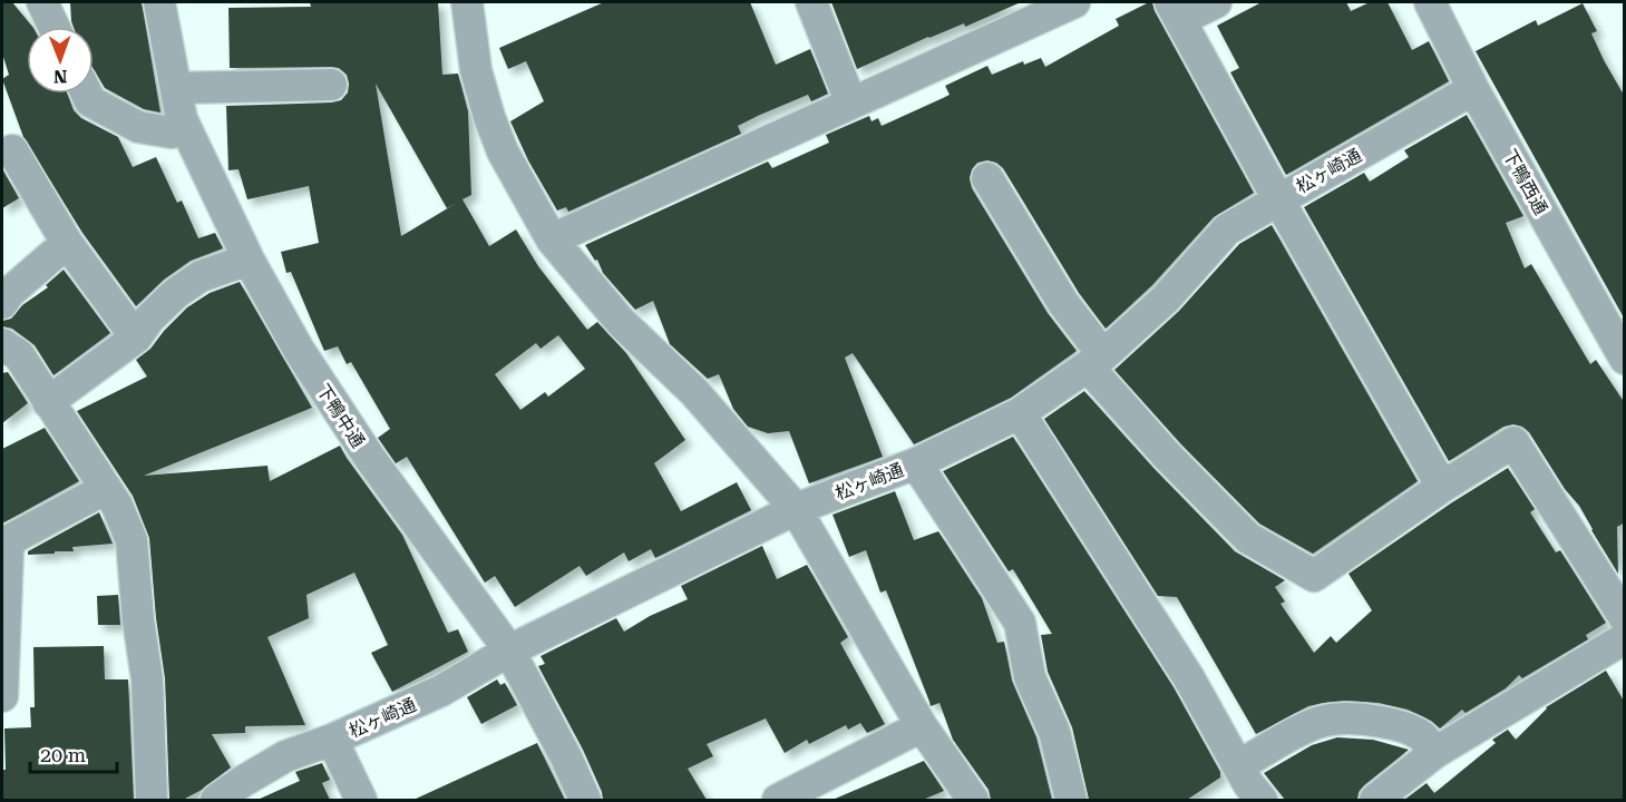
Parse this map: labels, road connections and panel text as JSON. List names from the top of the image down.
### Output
{
  "streets": {
    "street": ["松ヶ崎通", "下鴨西通", "下鴨中通"]
  },
  "crossings": [
    ["松ヶ崎通", "下鴨西通"],
    ["松ヶ崎通", "下鴨中通"]
  ],
  "scale_bar": "20 m",
  "north": "bottom"
}
